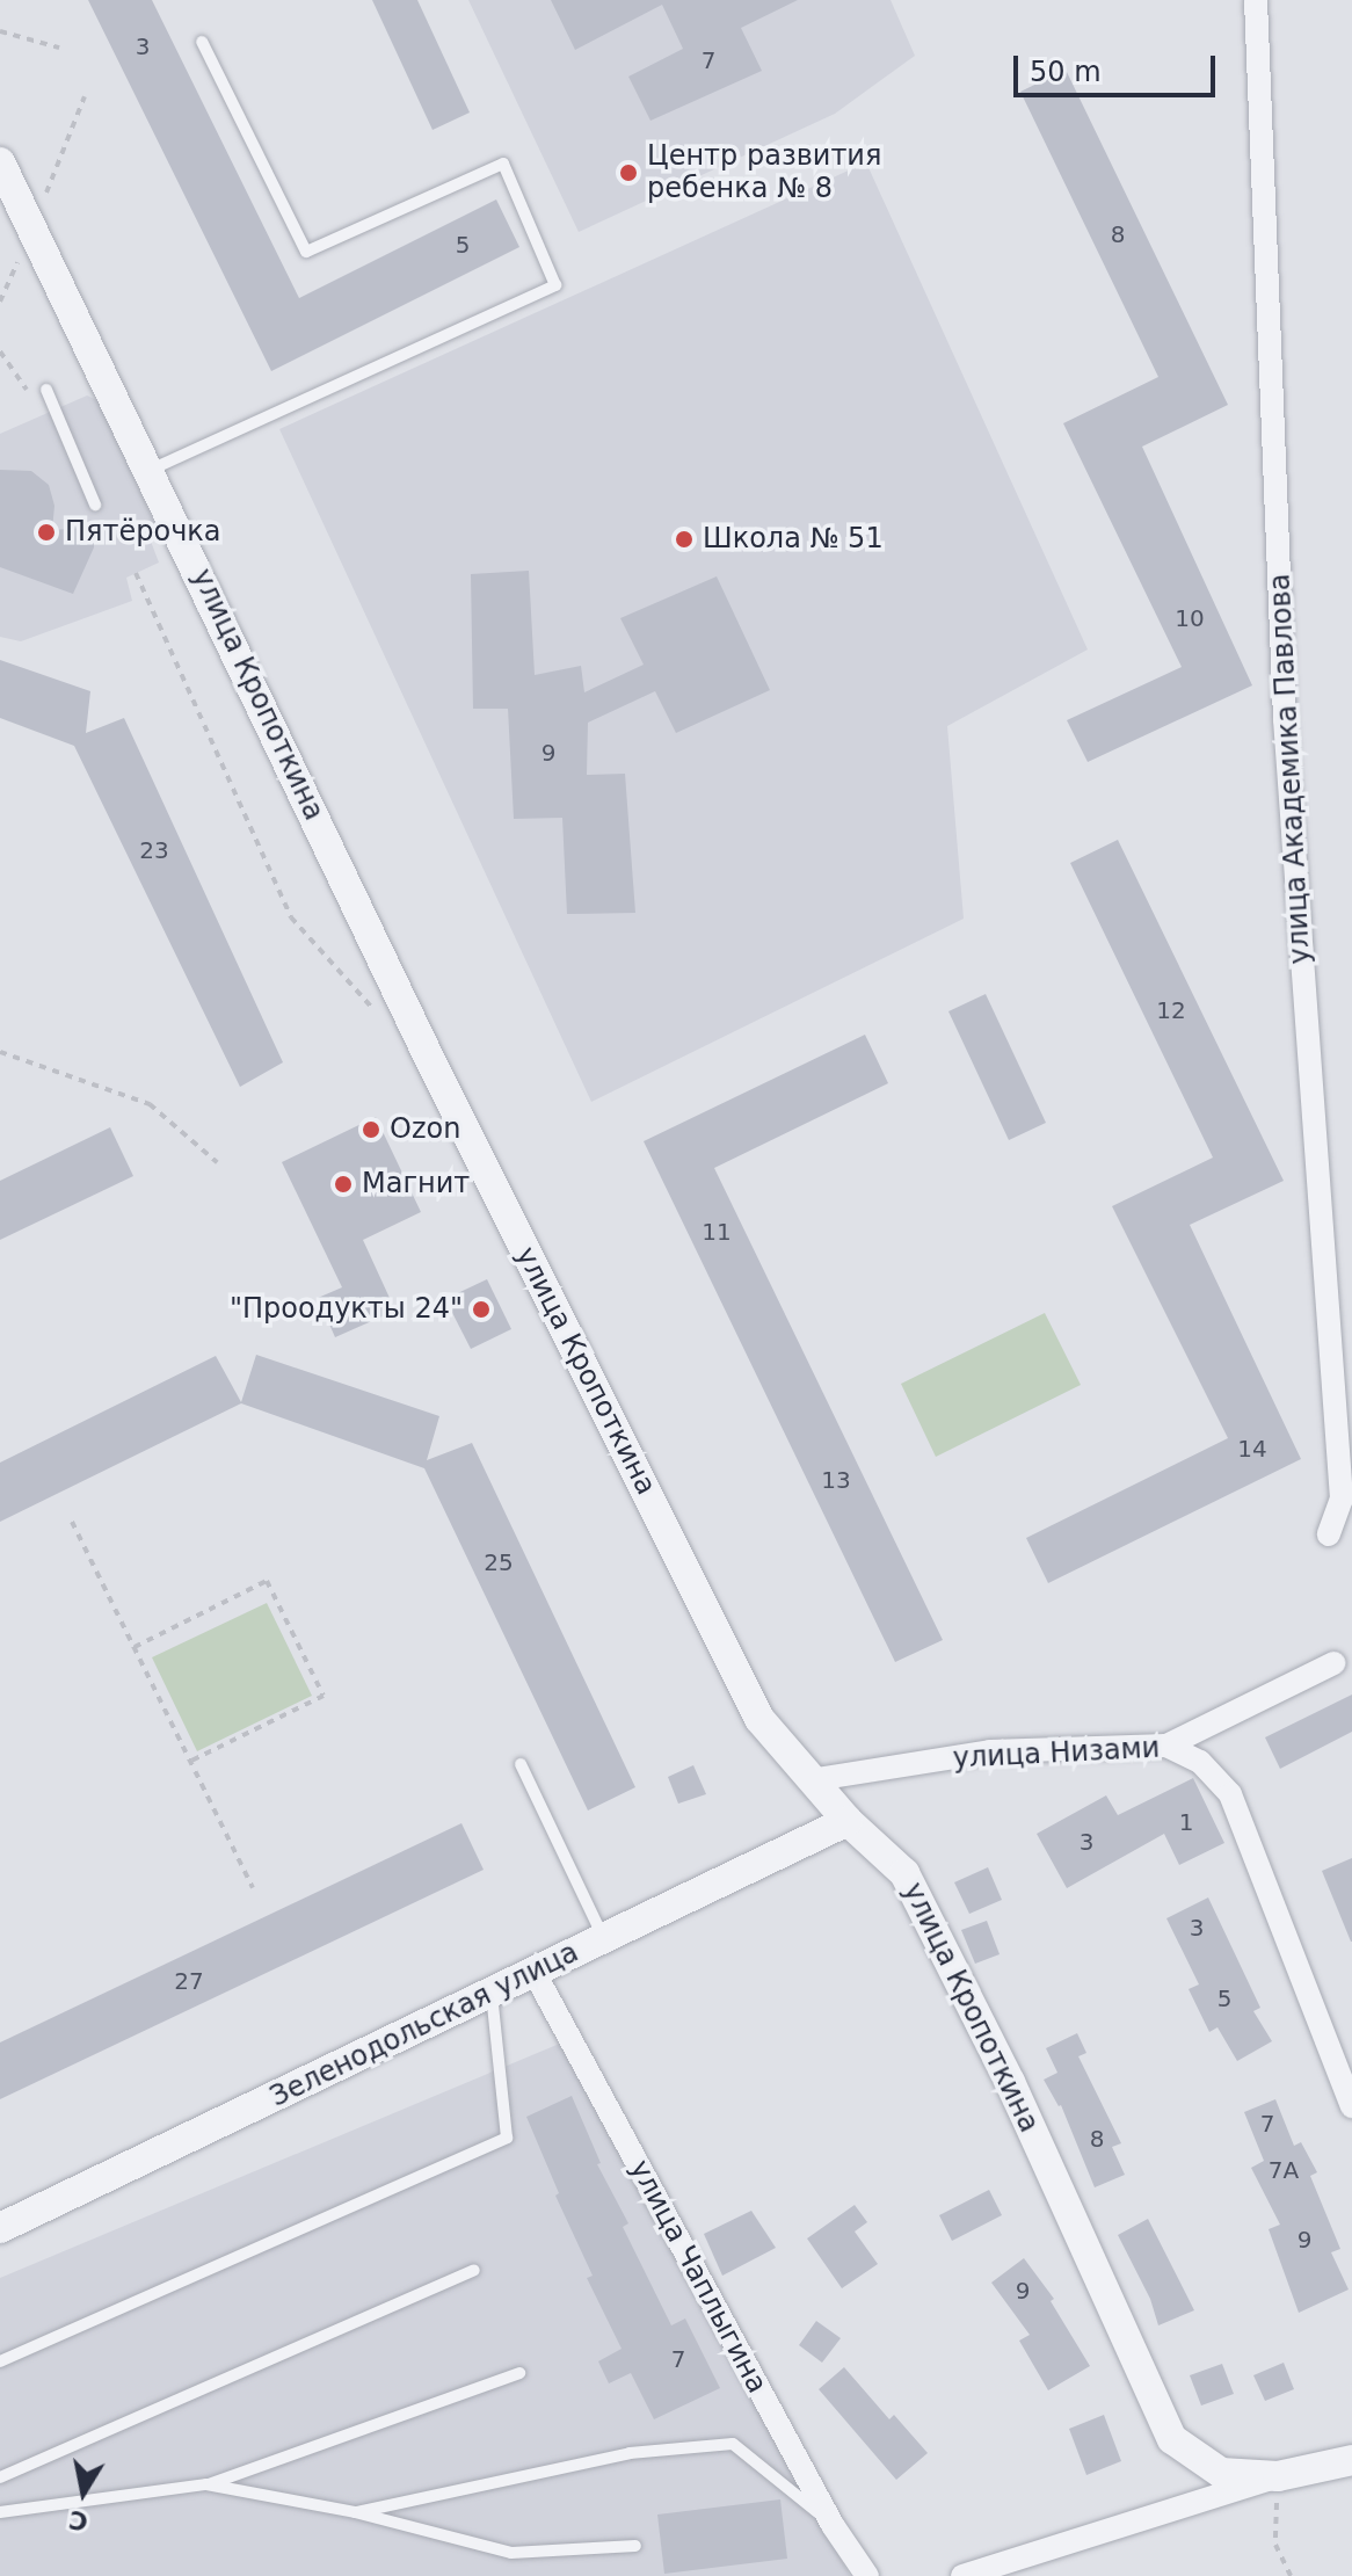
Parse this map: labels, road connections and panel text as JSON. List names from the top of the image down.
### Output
{
  "streets": {
    "street": [
      "улица Кропоткина",
      "улица Академика Павлова",
      "улица Низами",
      "Зеленодольская улица",
      "улица Чаплыгина"
    ]
  },
  "crossings": [
    ["улица Кропоткина", "улица Низами"],
    ["улица Кропоткина", "Зеленодольская улица"],
    ["Зеленодольская улица", "улица Чаплыгина"]
  ],
  "places": [
    "Центр развития ребенка № 8",
    "Пятёрочка",
    "Школа № 51",
    "Ozon",
    "Магнит",
    "\"Проодукты 24\""
  ],
  "house_numbers": [
    "3",
    "7",
    "8",
    "5",
    "10",
    "9",
    "23",
    "12",
    "11",
    "14",
    "13",
    "25",
    "1",
    "3",
    "3",
    "27",
    "5",
    "7",
    "8",
    "7А",
    "9",
    "9",
    "7"
  ],
  "scale_bar": "50 m",
  "north": "bottom"
}
